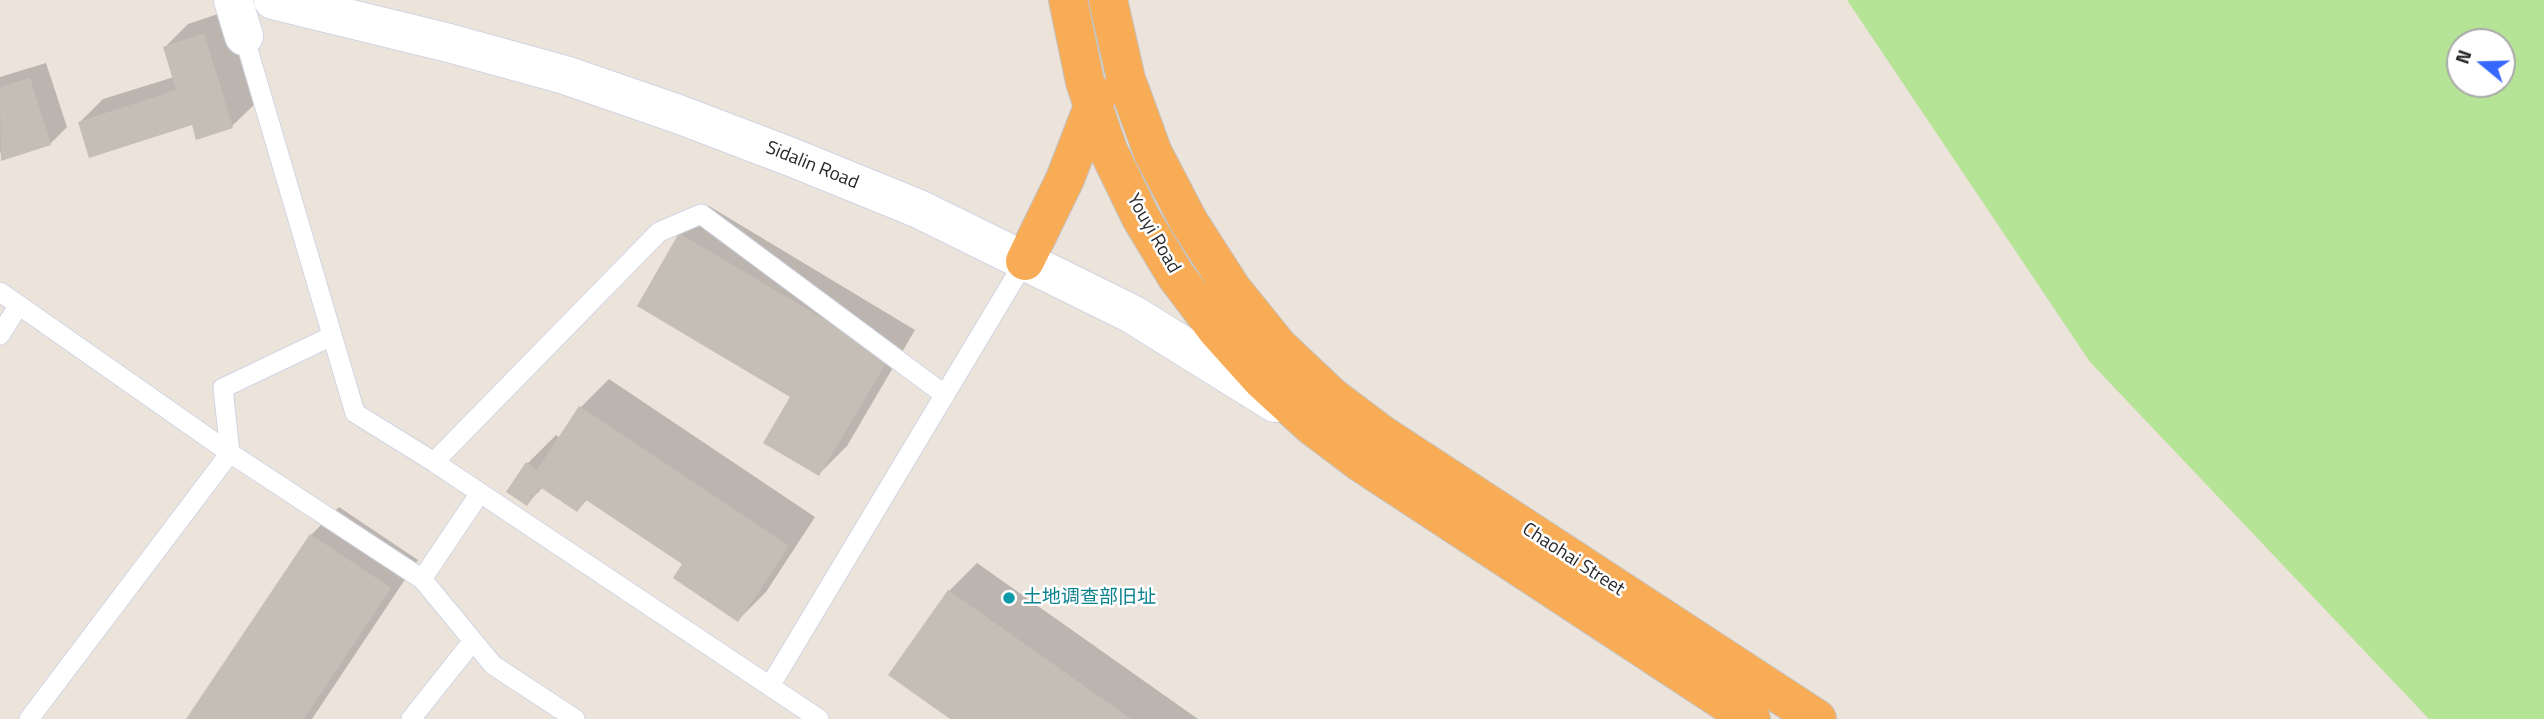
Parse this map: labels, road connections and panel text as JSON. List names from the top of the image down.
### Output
{
  "streets": {
    "highway": ["Youyi Road", "Chaohai Street"],
    "street": ["Sidalin Road"]
  },
  "crossings": [
    ["Sidalin Road", "Youyi Road"],
    ["Sidalin Road", "Chaohai Street"],
    ["Youyi Road", "Chaohai Street"]
  ],
  "places": ["土地调查部旧址"],
  "north": "left"
}
